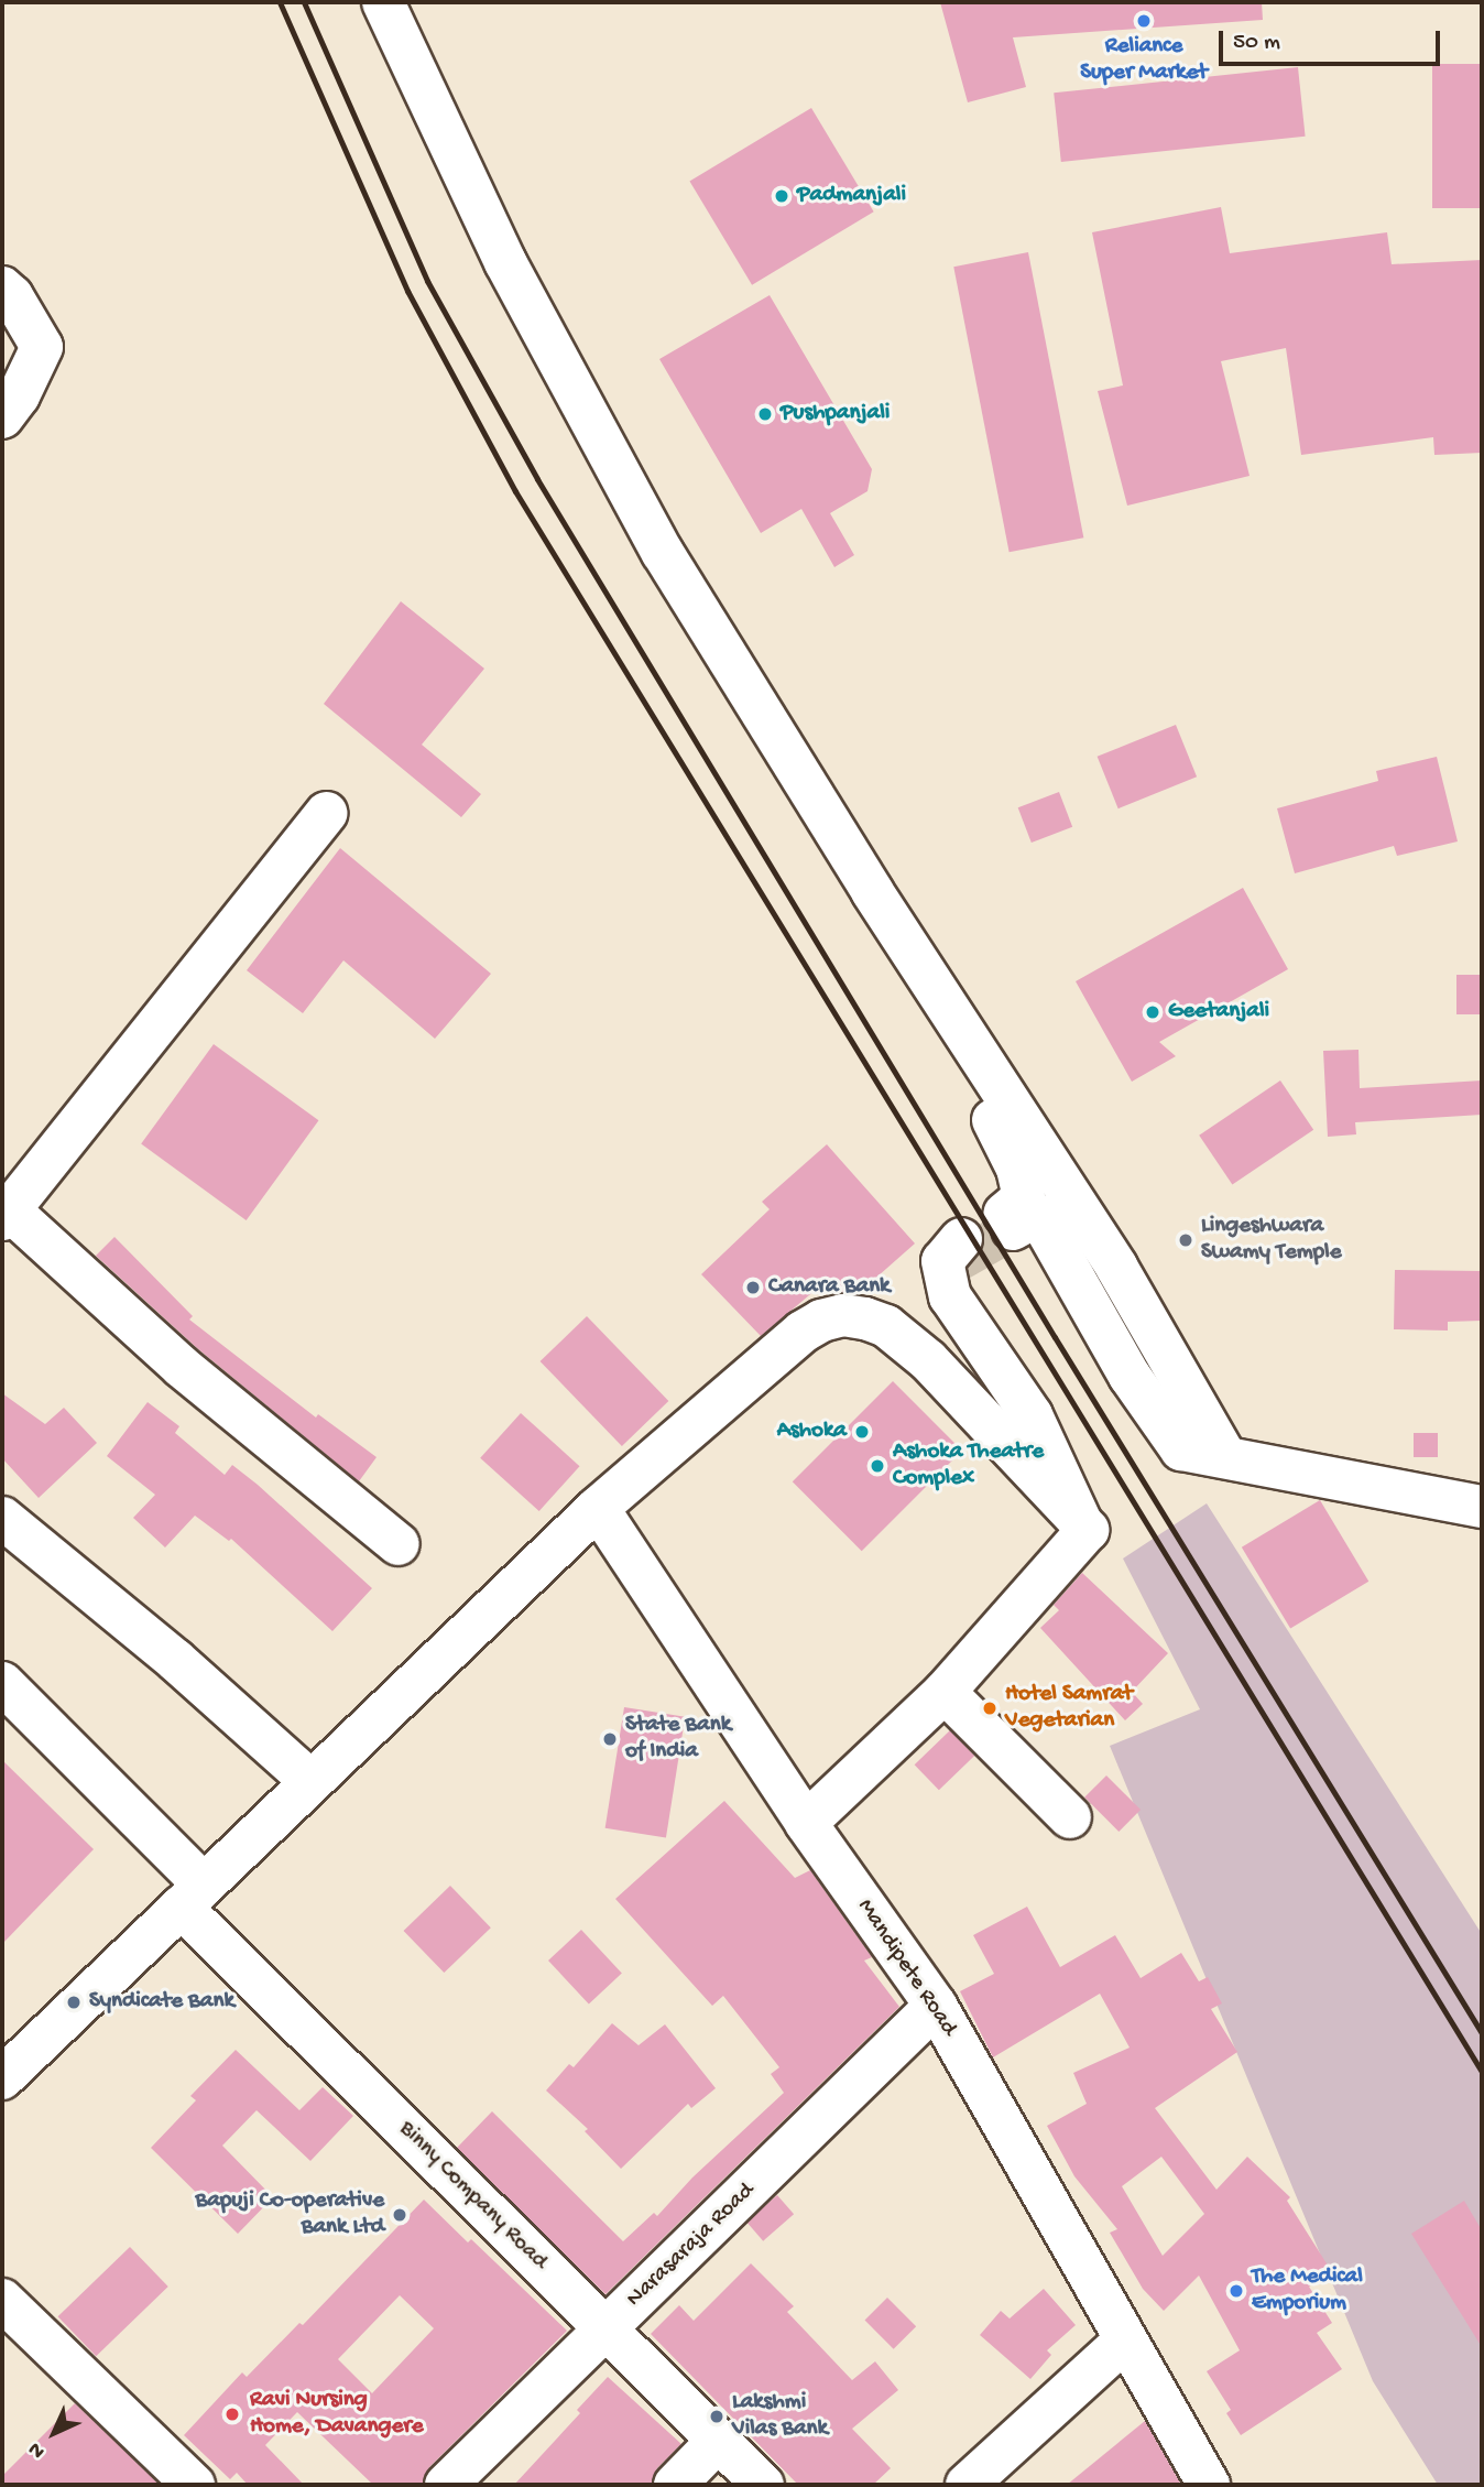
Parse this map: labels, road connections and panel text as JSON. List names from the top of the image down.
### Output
{
  "streets": {
    "street": ["Mandipete Road", "Binny Company Road", "Narasaraja Road"]
  },
  "crossings": [
    ["Mandipete Road", "Narasaraja Road"],
    ["Binny Company Road", "Narasaraja Road"]
  ],
  "places": [
    "Reliance Super Market",
    "Padmanjali",
    "Pushpanjali",
    "Geetanjali",
    "Lingeshwara Swamy Temple",
    "Canara Bank",
    "Ashoka",
    "Ashoka Theatre Complex",
    "Hotel Samrat Vegetarian",
    "State Bank of India",
    "Syndicate Bank",
    "Bapuji Co-operative Bank Ltd",
    "The Medical Emporium",
    "Ravi Nursing Home, Davangere",
    "Lakshmi Vilas Bank"
  ],
  "scale_bar": "50 m",
  "north": "bottom left"
}
